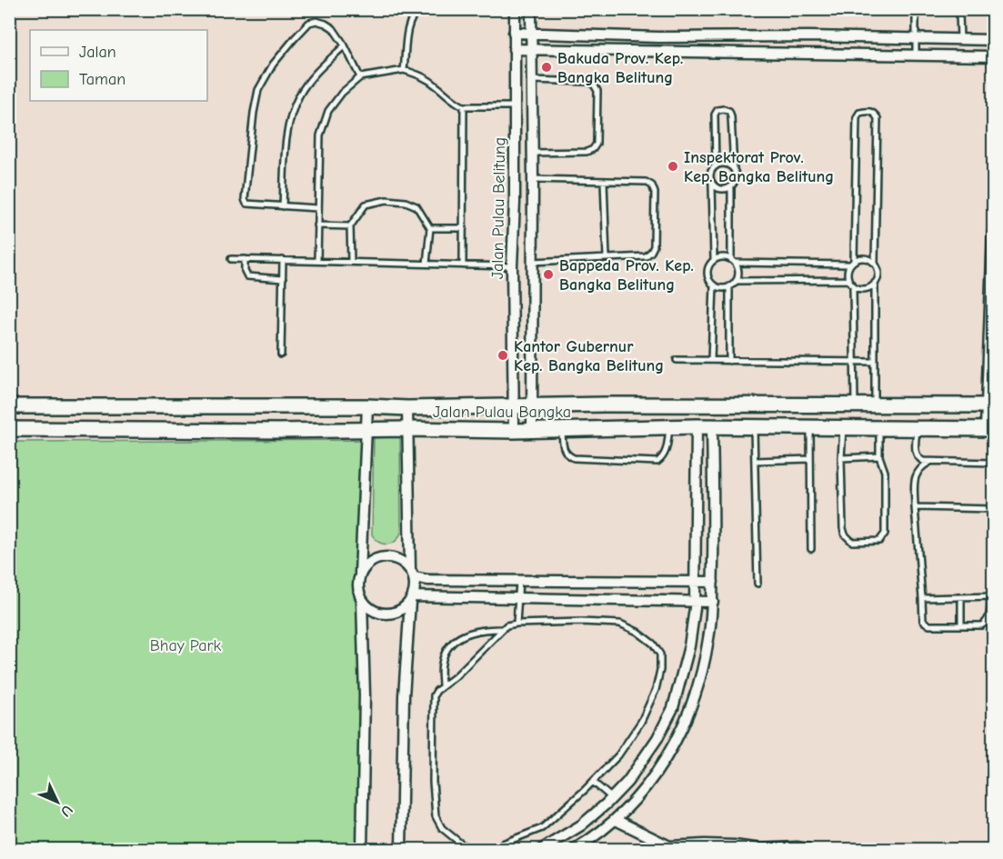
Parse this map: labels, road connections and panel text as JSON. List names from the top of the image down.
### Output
{
  "streets": {
    "main road": ["Jalan Pulau Bangka"],
    "street": ["Jalan Pulau Belitung"]
  },
  "crossings": [
    ["Jalan Pulau Belitung", "Jalan Pulau Bangka"]
  ],
  "parks": ["Bhay Park"],
  "places": [
    "Bakuda Prov. Kep. Bangka Belitung",
    "Inspektorat Prov. Kep. Bangka Belitung",
    "Bappeda Prov. Kep. Bangka Belitung",
    "Kantor Gubernur Kep. Bangka Belitung"
  ],
  "legend": ["Jalan", "Taman"],
  "north": "bottom right"
}
